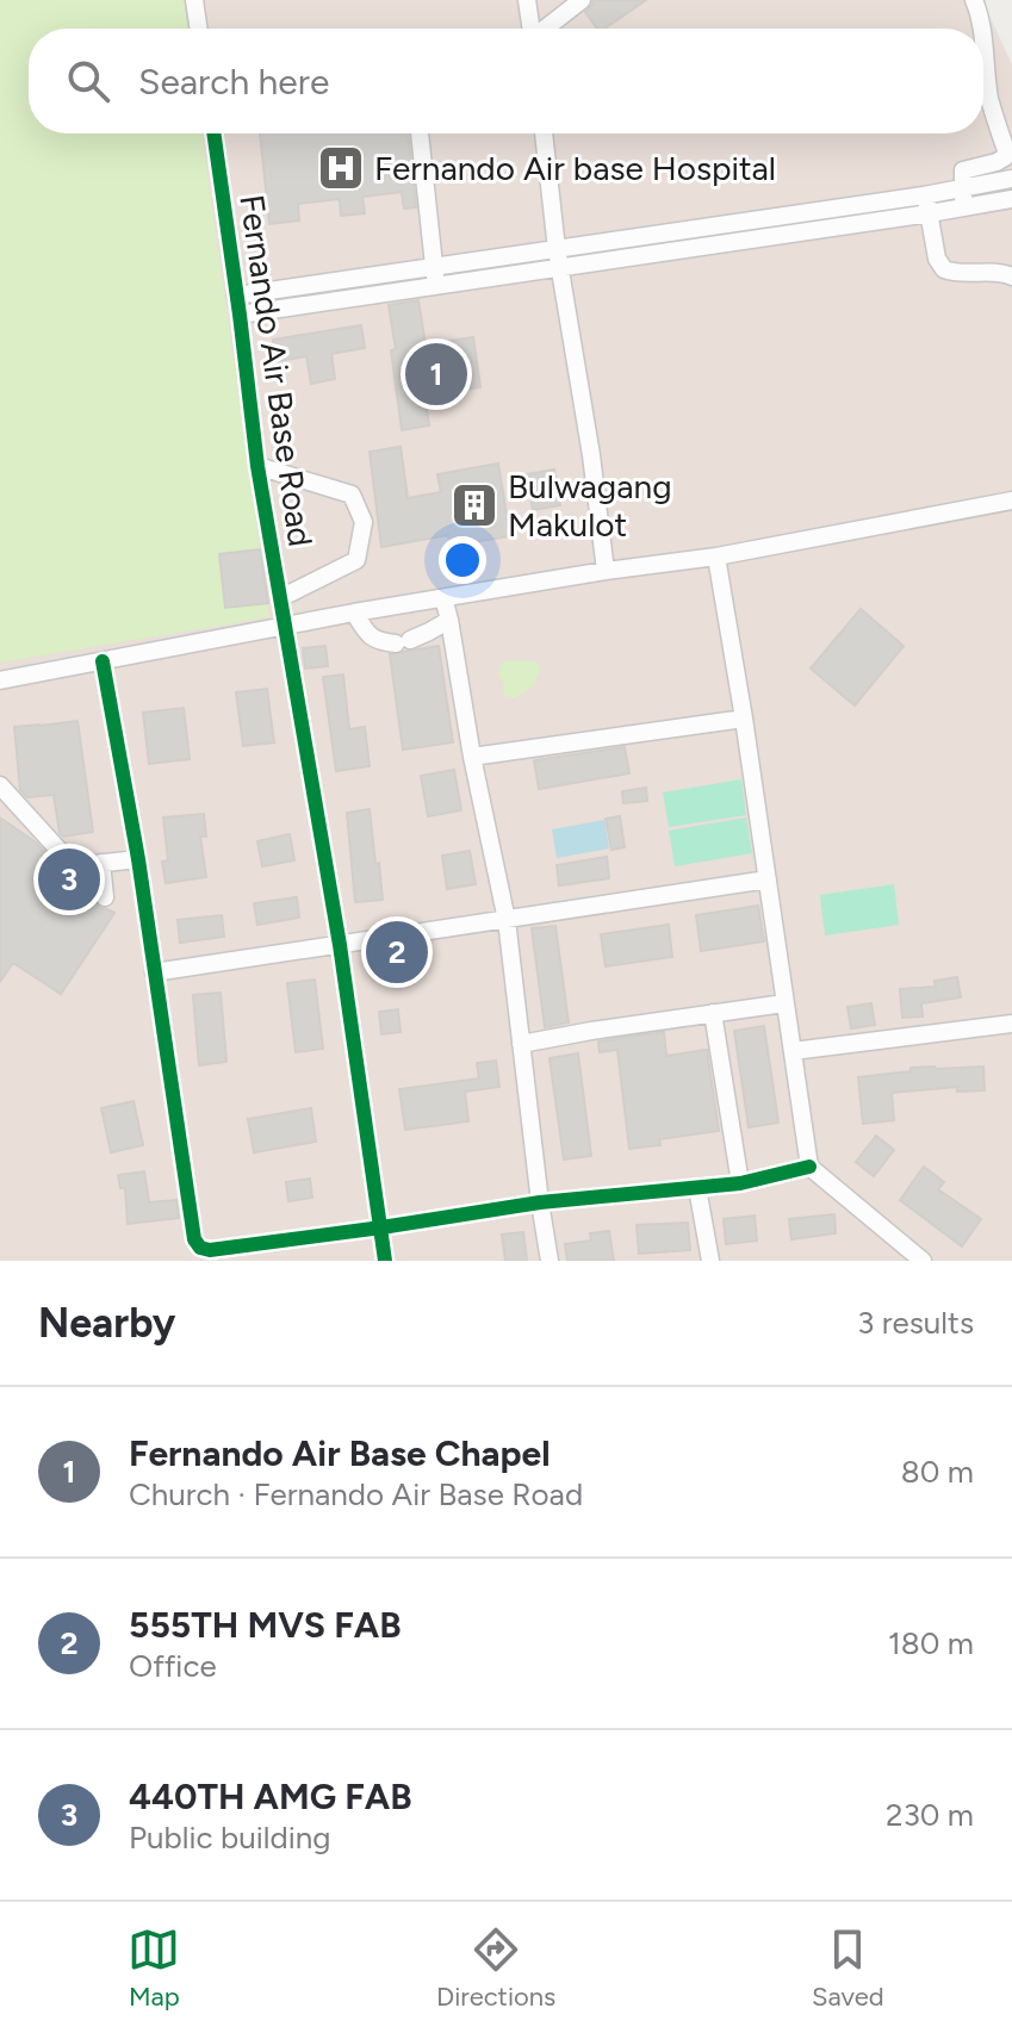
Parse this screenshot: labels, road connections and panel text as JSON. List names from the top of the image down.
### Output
{
  "streets": {
    "street": ["Fernando Air Base Road"]
  },
  "places": {
    "hospital": ["Fernando Air base Hospital"],
    "building": ["Bulwagang Makulot"]
  },
  "page": {
    "search": "Search here",
    "pins": ["1", "3", "2"],
    "heading": ["Nearby", "3 results"],
    "list": [
      {
        "mark": "1",
        "name": "Fernando Air Base Chapel",
        "note": "Church · Fernando Air Base Road",
        "value": "80 m"
      },
      {
        "mark": "2",
        "name": "555TH MVS FAB",
        "note": "Office",
        "value": "180 m"
      },
      {
        "mark": "3",
        "name": "440TH AMG FAB",
        "note": "Public building",
        "value": "230 m"
      }
    ],
    "nav": ["Map", "Directions", "Saved"]
  }
}
